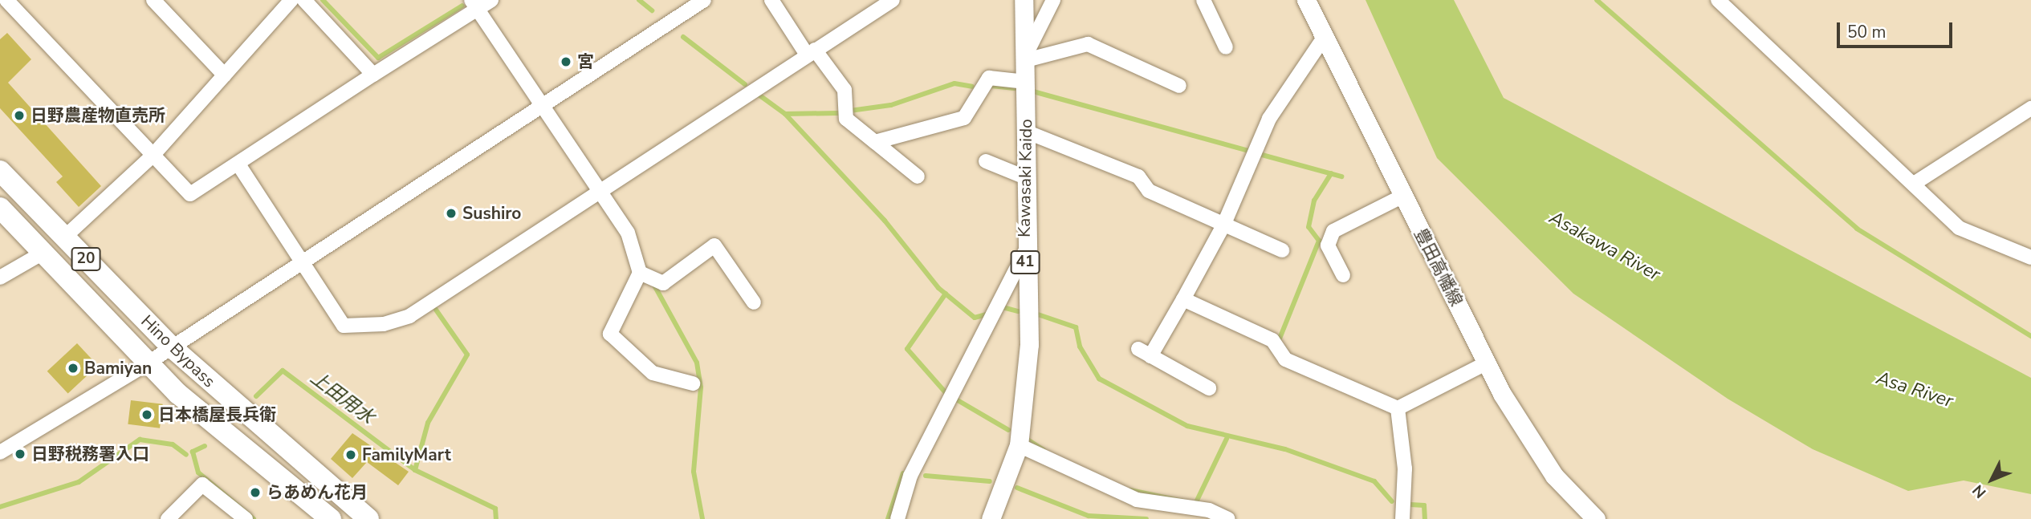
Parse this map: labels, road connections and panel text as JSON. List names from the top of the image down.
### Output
{
  "streets": {
    "highway": ["20", "Hino Bypass"],
    "main road": ["Kawasaki Kaido", "41", "豊田高幡線"]
  },
  "water": ["Asakawa River", "Asa River", "上田用水"],
  "places": [
    "宮",
    "日野農産物直売所",
    "Sushiro",
    "Bamiyan",
    "日本橋屋長兵衛",
    "日野税務署入口",
    "FamilyMart",
    "らあめん花月"
  ],
  "scale_bar": "50 m",
  "north": "bottom left"
}
